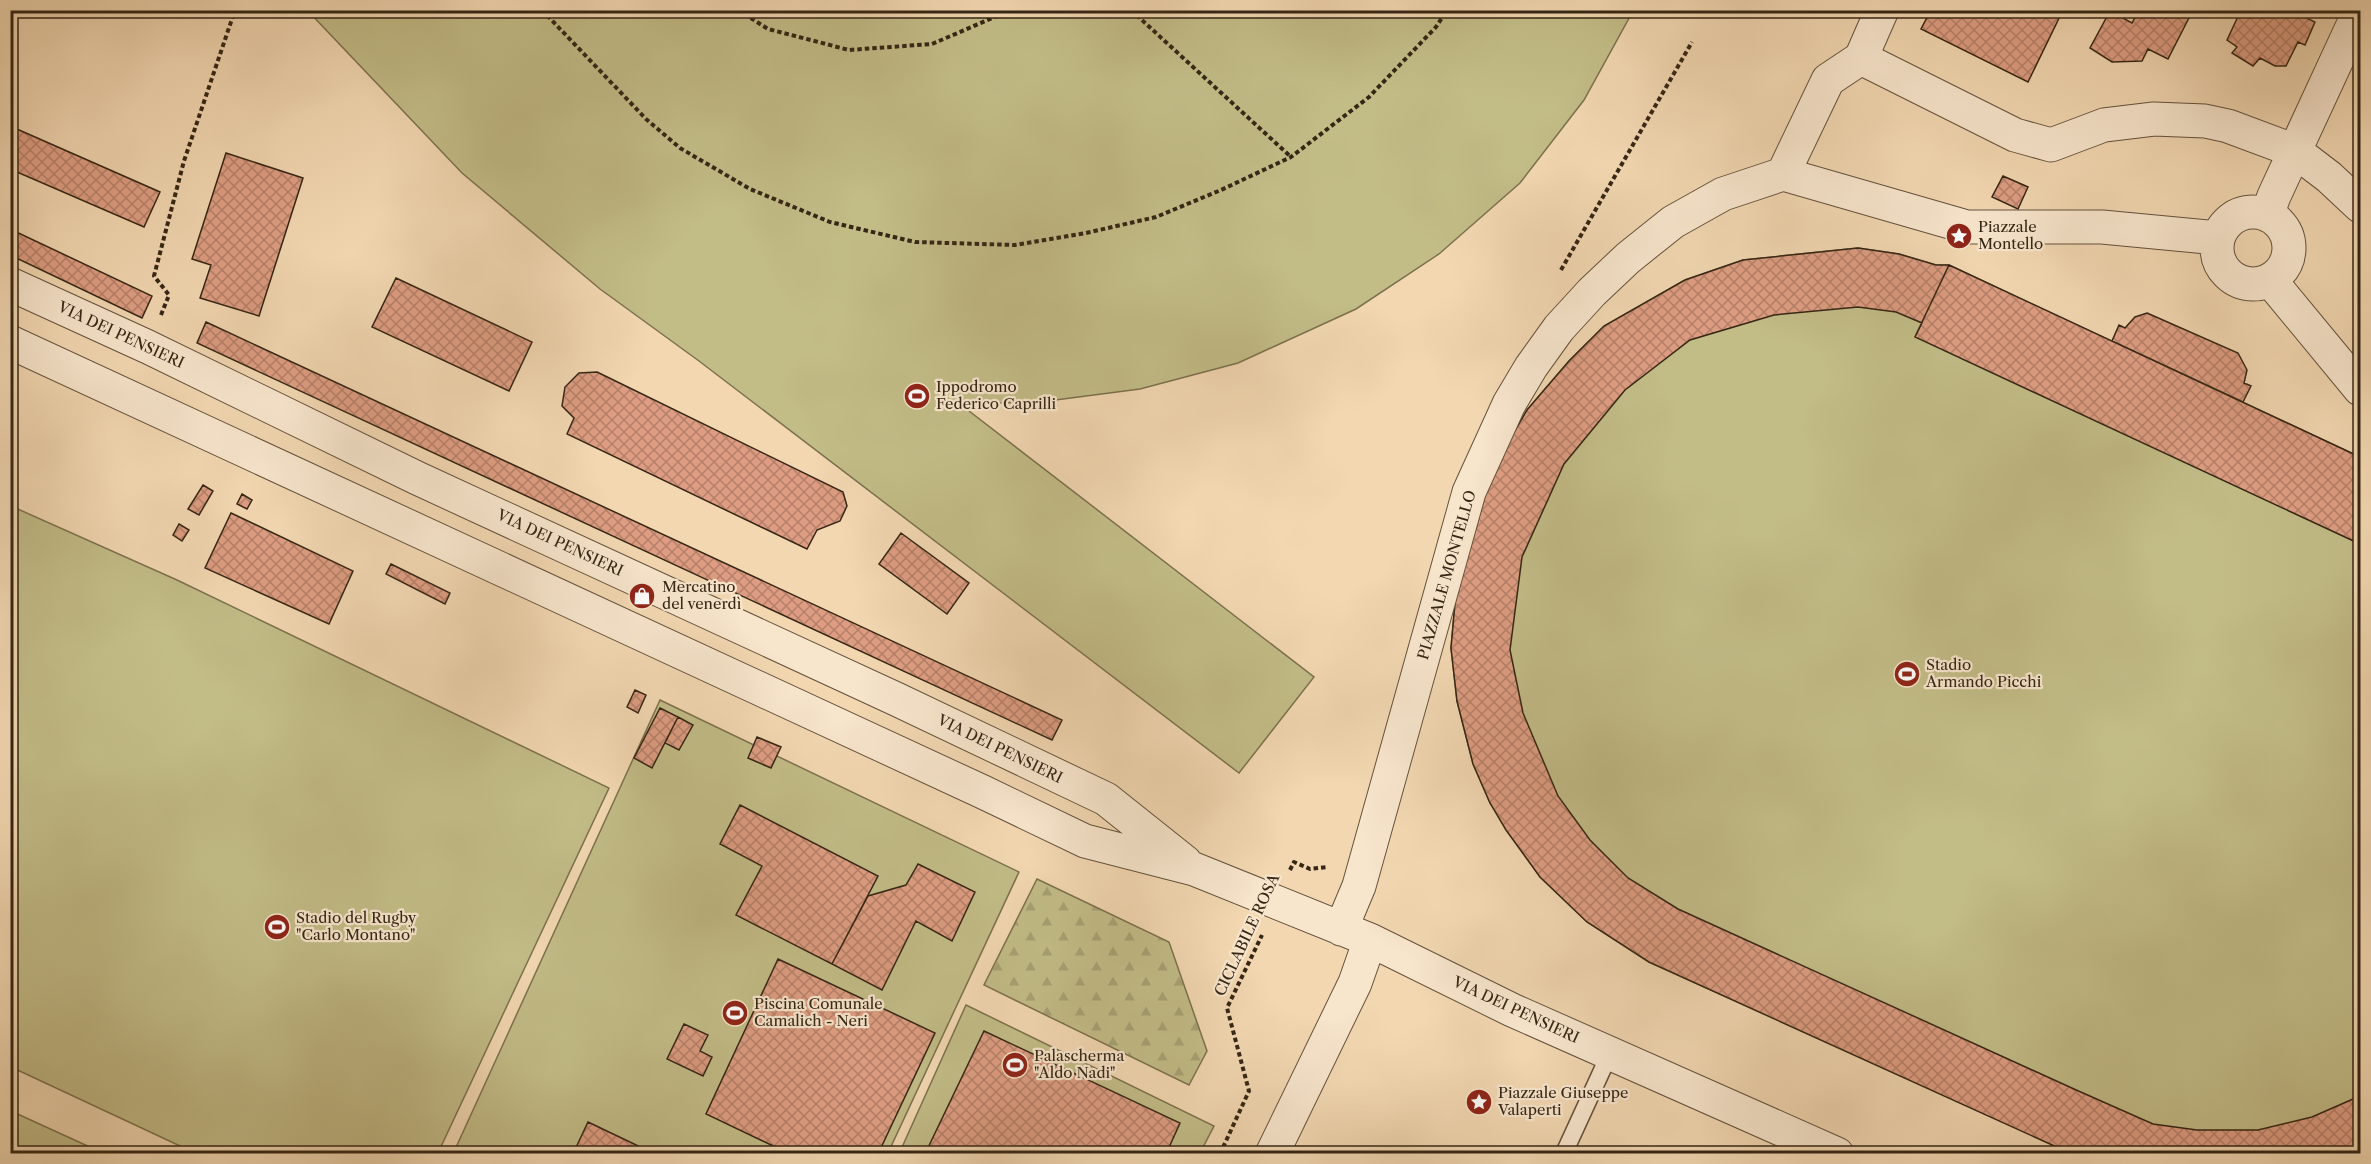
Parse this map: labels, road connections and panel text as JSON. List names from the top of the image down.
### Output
{
  "streets": {
    "street": ["VIA DEI PENSIERI", "PIAZZALE MONTELLO"],
    "path": ["CICLABILE ROSA"]
  },
  "crossings": [
    ["VIA DEI PENSIERI", "PIAZZALE MONTELLO"],
    ["VIA DEI PENSIERI", "CICLABILE ROSA"]
  ],
  "places": {
    "place": ["Piazzale Montello", "Piazzale Giuseppe Valaperti"],
    "sports": [
      "Ippodromo Federico Caprilli",
      "Stadio Armando Picchi",
      "Stadio del Rugby \"Carlo Montano\"",
      "Piscina Comunale Camalich - Neri",
      "Palascherma \"Aldo Nadi\""
    ],
    "shop": ["Mercatino del venerdì"]
  }
}
